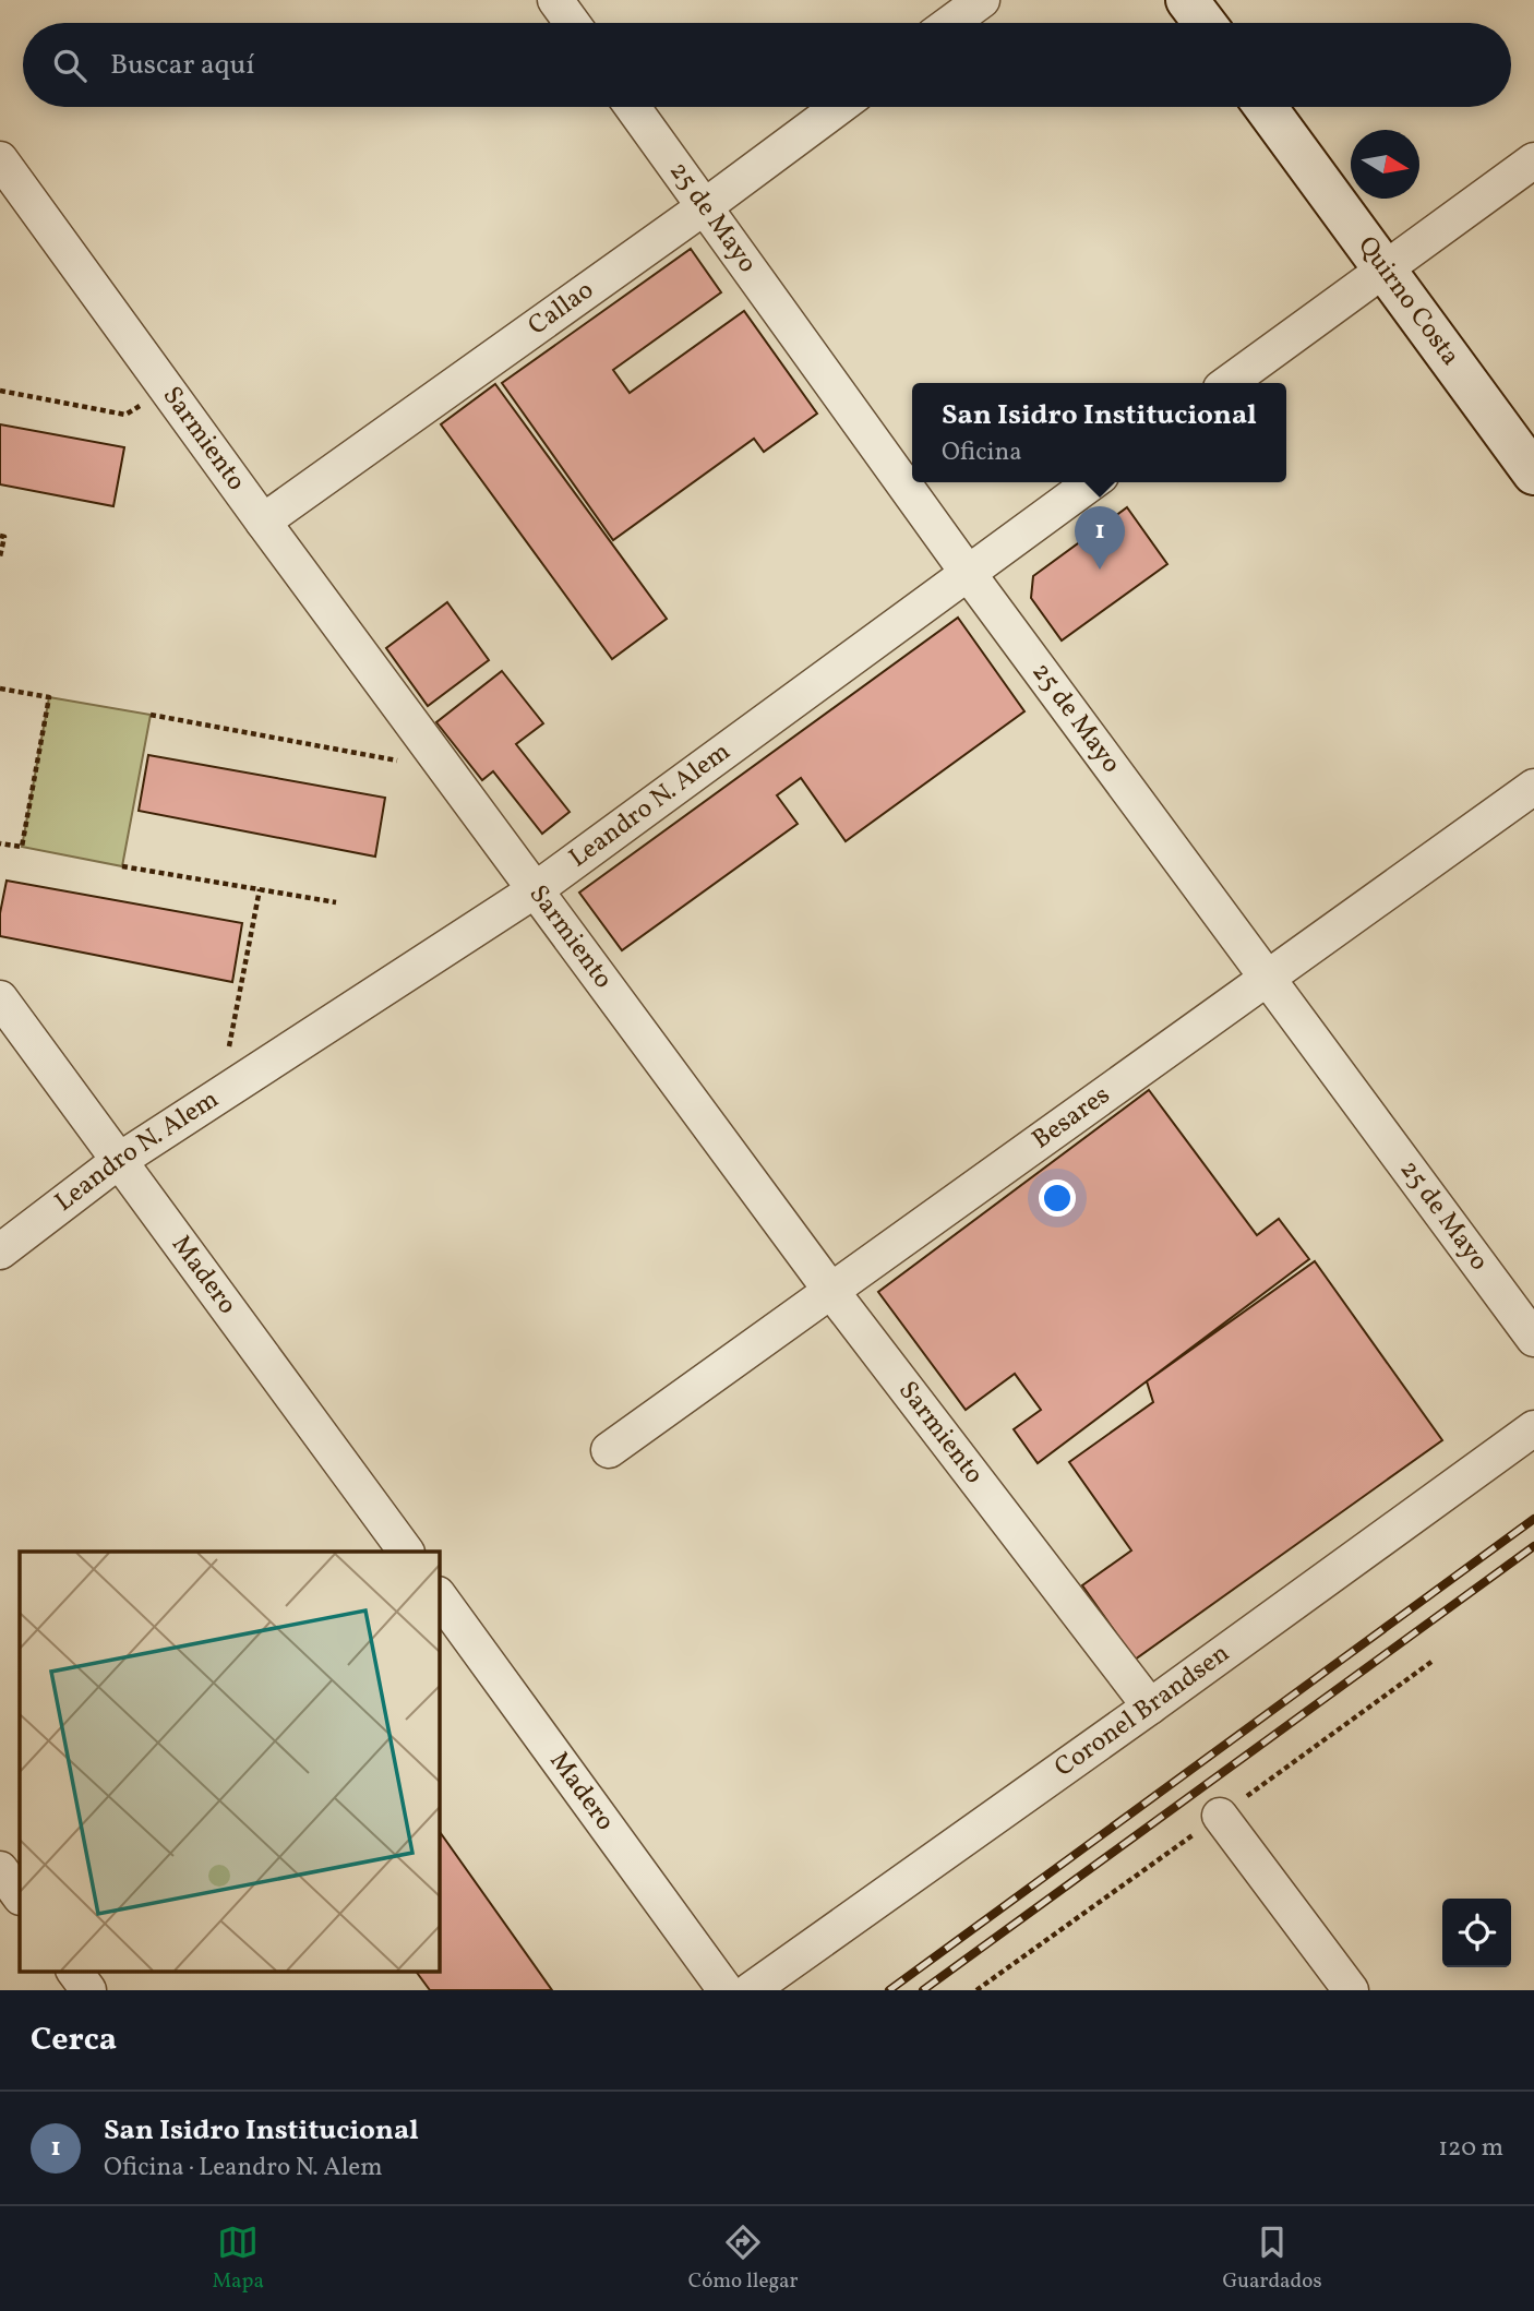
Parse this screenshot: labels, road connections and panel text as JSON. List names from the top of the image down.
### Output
{
  "streets": {
    "street": [
      "25 de Mayo",
      "Quirno Costa",
      "Callao",
      "Sarmiento",
      "Leandro N. Alem",
      "Besares",
      "Madero",
      "Coronel Brandsen"
    ]
  },
  "crossings": [
    ["25 de Mayo", "Callao"],
    ["25 de Mayo", "Leandro N. Alem"],
    ["25 de Mayo", "Besares"],
    ["Callao", "Sarmiento"],
    ["Sarmiento", "Leandro N. Alem"],
    ["Sarmiento", "Besares"],
    ["Sarmiento", "Coronel Brandsen"],
    ["Leandro N. Alem", "Madero"]
  ],
  "north": "right",
  "page": {
    "search": "Buscar aquí",
    "popup": ["San Isidro Institucional", "Oficina"],
    "pins": "1",
    "heading": "Cerca",
    "list": [
      {
        "mark": "1",
        "name": "San Isidro Institucional",
        "note": "Oficina · Leandro N. Alem",
        "value": "120 m"
      }
    ],
    "nav": ["Mapa", "Cómo llegar", "Guardados"]
  }
}
